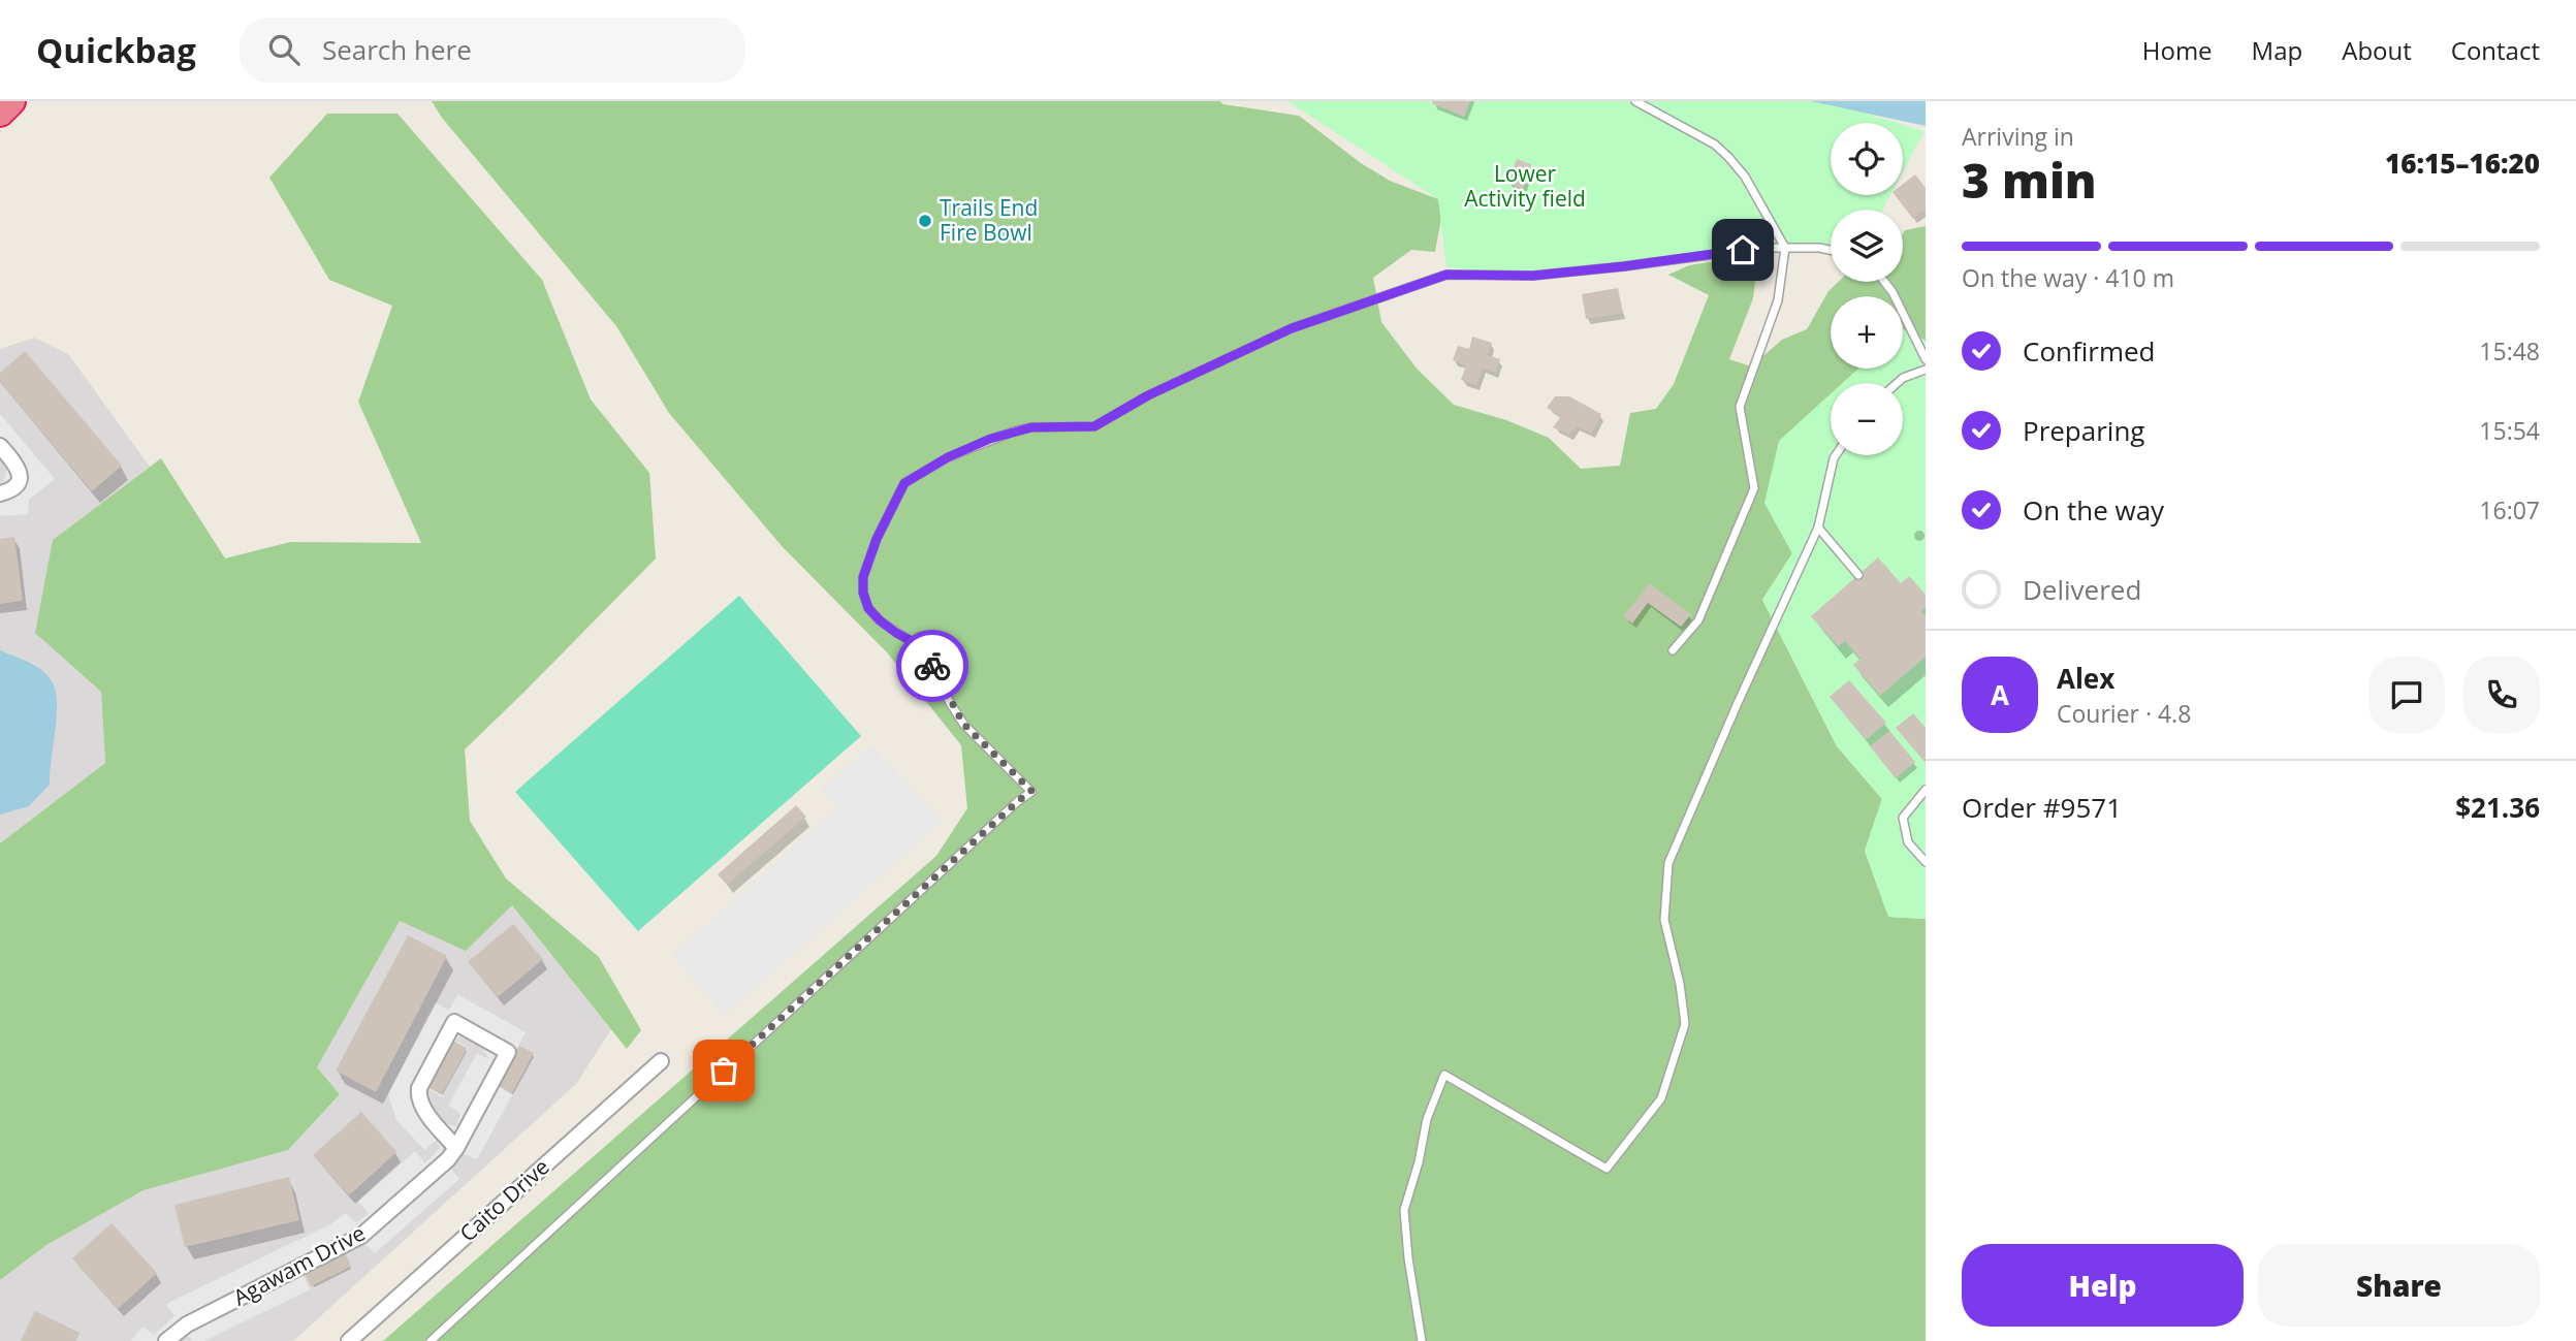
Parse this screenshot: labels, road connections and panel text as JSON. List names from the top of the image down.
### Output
{
  "streets": {
    "street": ["Caito Drive", "Agawam Drive"]
  },
  "parks": ["Lower Activity field"],
  "places": ["Trails End Fire Bowl"],
  "page": {
    "header": "Quickbag",
    "search": "Search here",
    "nav": [
      "Home",
      "Map",
      "About",
      "Contact"
    ],
    "heading": ["3 min", "Arriving in", "16:15–16:20"],
    "panel": [
      "Alex",
      "Courier · 4.8",
      "Order #9571",
      "$21.36"
    ],
    "map_buttons": ["+", "−"],
    "bar": "On the way · 410 m",
    "list": [
      ["Confirmed", "15:48"],
      ["Preparing", "15:54"],
      ["On the way", "16:07"],
      "Delivered"
    ],
    "round": "A",
    "buttons": ["Help", "Share"]
  }
}
